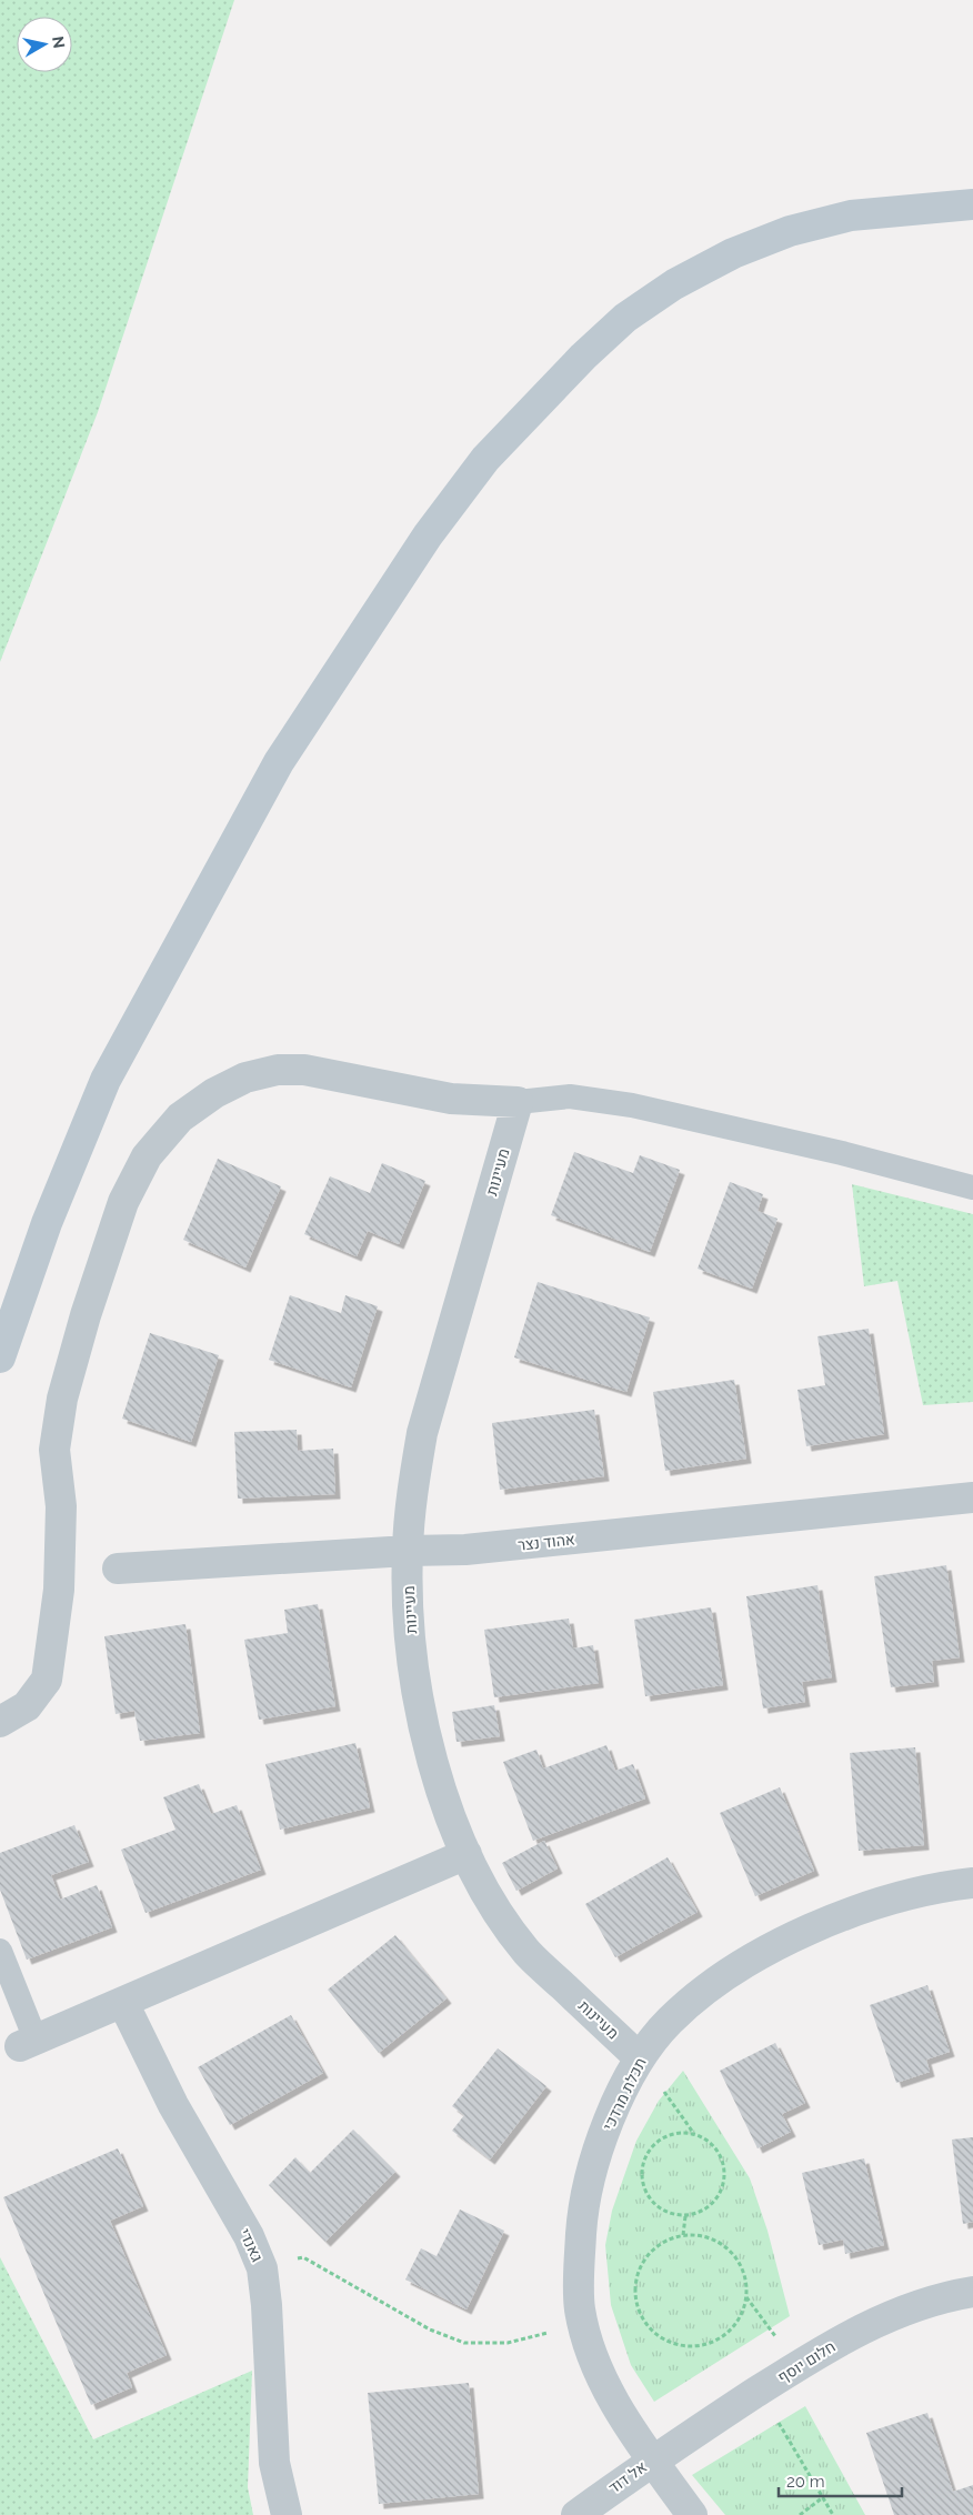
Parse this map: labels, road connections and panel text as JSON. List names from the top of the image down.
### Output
{
  "streets": {
    "street": [
      "מעיינות",
      "אהוד נצר",
      "תכלת מרדכי",
      "גאנדי",
      "חלום יוסף",
      "אל דוד"
    ]
  },
  "crossings": [
    ["מעיינות", "אהוד נצר"],
    ["מעיינות", "תכלת מרדכי"],
    ["תכלת מרדכי", "חלום יוסף"],
    ["תכלת מרדכי", "אל דוד"],
    ["חלום יוסף", "אל דוד"]
  ],
  "scale_bar": "20 m",
  "north": "right"
}
